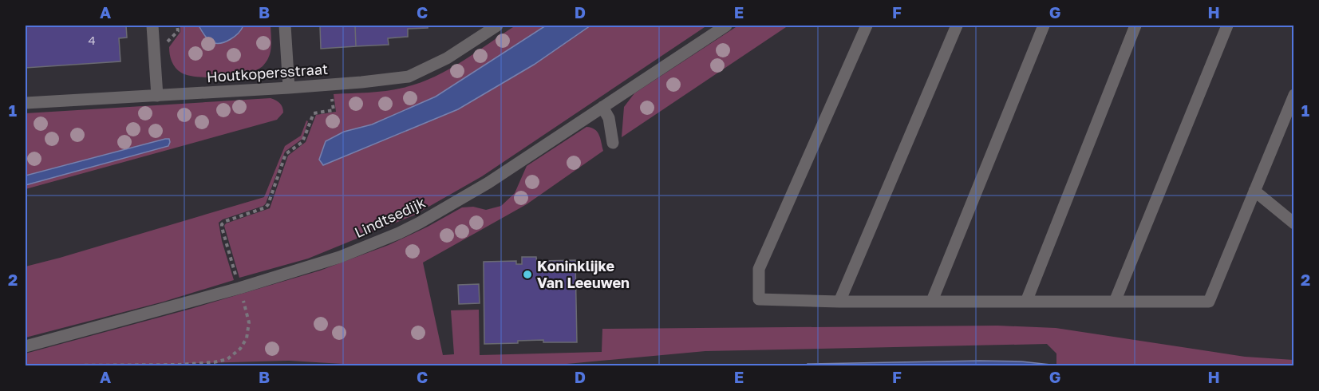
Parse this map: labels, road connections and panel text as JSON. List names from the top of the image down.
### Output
{
  "streets": {
    "street": ["Houtkopersstraat", "Lindtsedijk"]
  },
  "places": ["Koninklijke Van Leeuwen"],
  "house_numbers": ["4"],
  "grid": {
    "columns": [
      "A",
      "B",
      "C",
      "D",
      "E",
      "F",
      "G",
      "H"
    ],
    "rows": ["1", "2"]
  }
}
